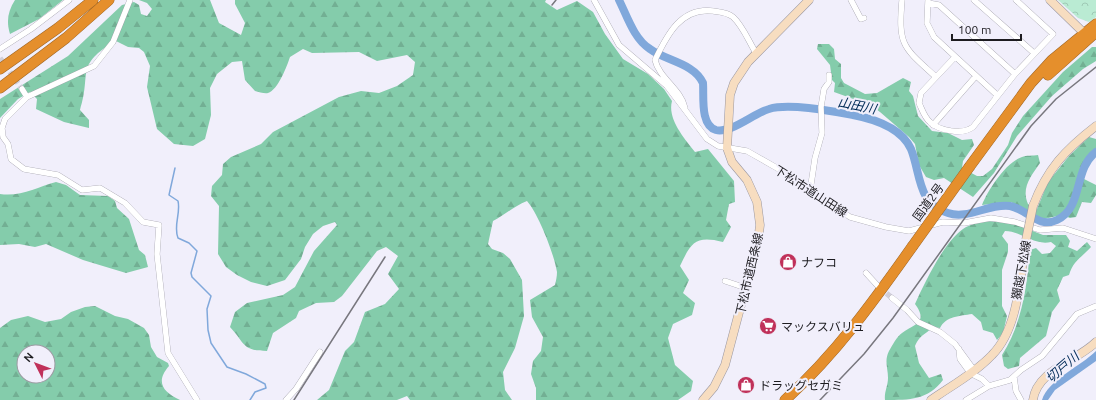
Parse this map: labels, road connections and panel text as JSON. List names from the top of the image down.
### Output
{
  "streets": {
    "highway": ["国道2号"],
    "street": ["下松市道山田線", "獺越下松線", "下松市道西条線"]
  },
  "crossings": [
    ["下松市道山田線", "下松市道西条線"]
  ],
  "water": ["山田川", "切戸川"],
  "places": {
    "shop": ["ナフコ", "ドラッグセガミ"],
    "supermarket": ["マックスバリュ"]
  },
  "scale_bar": "100 m",
  "north": "top left"
}
